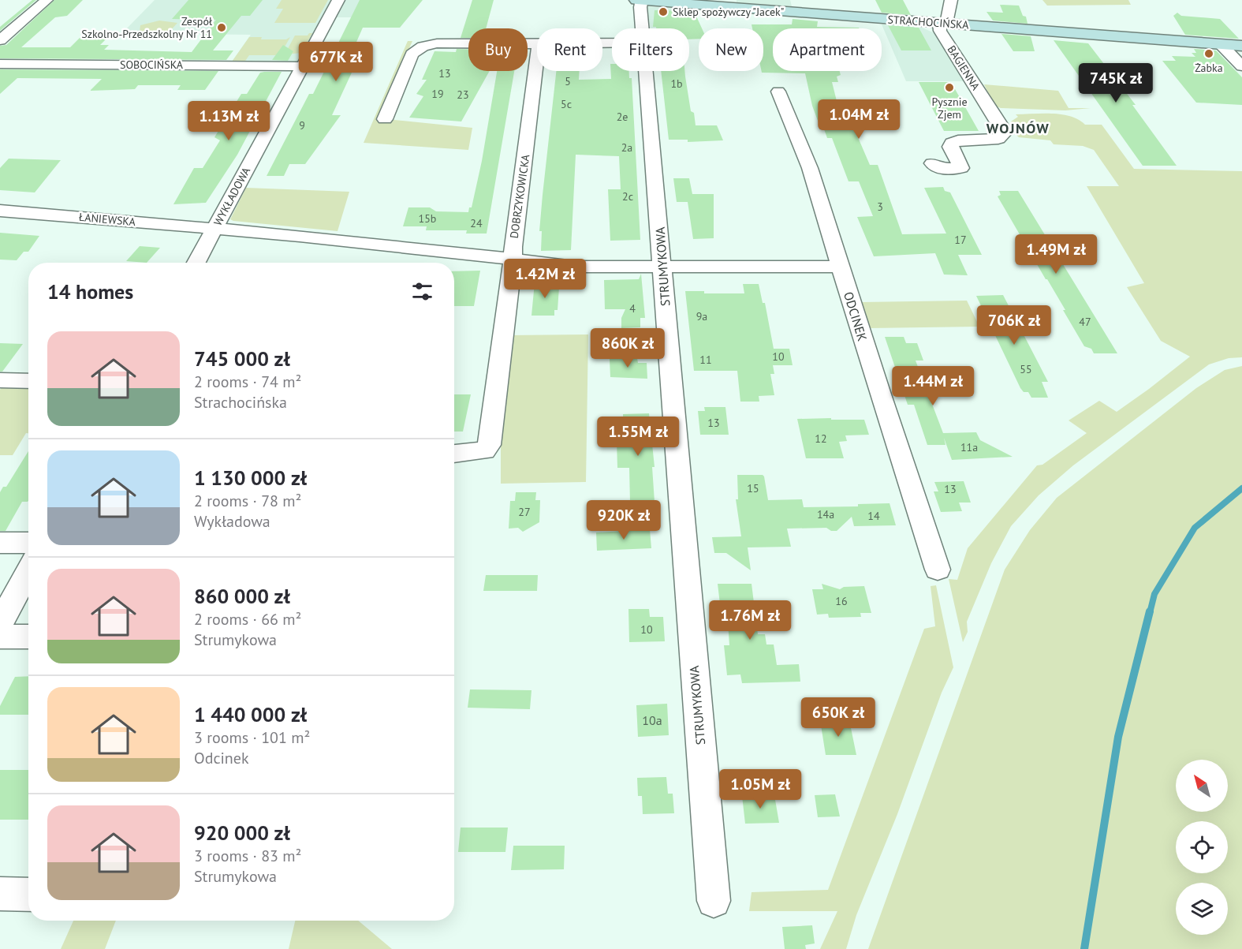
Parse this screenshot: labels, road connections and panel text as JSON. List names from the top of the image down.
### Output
{
  "streets": {
    "main road": ["STRACHOCIŃSKA"],
    "street": [
      "SOBOCIŃSKA",
      "BAGIENNA",
      "WYKŁADOWA",
      "DOBRZYKOWICKA",
      "ŁANIEWSKA",
      "STRUMYKOWA",
      "ODCINEK"
    ]
  },
  "crossings": [
    ["STRACHOCIŃSKA", "BAGIENNA"],
    ["STRACHOCIŃSKA", "STRUMYKOWA"],
    ["SOBOCIŃSKA", "WYKŁADOWA"],
    ["WYKŁADOWA", "ŁANIEWSKA"],
    ["DOBRZYKOWICKA", "ŁANIEWSKA"],
    ["ŁANIEWSKA", "STRUMYKOWA"],
    ["ŁANIEWSKA", "ODCINEK"]
  ],
  "districts": ["WOJNÓW"],
  "places": [
    "Sklep spożywczy \"Jacek\"",
    "Zespół Szkolno-Przedszkolny Nr 11",
    "Żabka",
    "Pysznie Zjem"
  ],
  "house_numbers": [
    "13",
    "5",
    "1b",
    "19",
    "23",
    "5c",
    "2e",
    "9",
    "2a",
    "2c",
    "3",
    "15b",
    "24",
    "17",
    "4",
    "9a",
    "47",
    "10",
    "11",
    "55",
    "13",
    "12",
    "11a",
    "15",
    "13",
    "27",
    "14a",
    "14",
    "16",
    "10",
    "10a"
  ],
  "north": "top left",
  "page": {
    "chip": [
      "Buy",
      "Rent",
      "Filters",
      "New",
      "Apartment"
    ],
    "price": [
      "677K zł",
      "745K zł",
      "1.04M zł",
      "1.13M zł",
      "1.49M zł",
      "1.42M zł",
      "706K zł",
      "860K zł",
      "1.44M zł",
      "1.55M zł",
      "920K zł",
      "1.76M zł",
      "650K zł",
      "1.05M zł"
    ],
    "heading": "14 homes",
    "list": [
      {
        "name": "745 000 zł",
        "note": "2 rooms · 74 m² · Strachocińska"
      },
      {
        "name": "1 130 000 zł",
        "note": "2 rooms · 78 m² · Wykładowa"
      },
      {
        "name": "860 000 zł",
        "note": "2 rooms · 66 m² · Strumykowa"
      },
      {
        "name": "1 440 000 zł",
        "note": "3 rooms · 101 m² · Odcinek"
      },
      {
        "name": "920 000 zł",
        "note": "3 rooms · 83 m² · Strumykowa"
      }
    ]
  }
}
